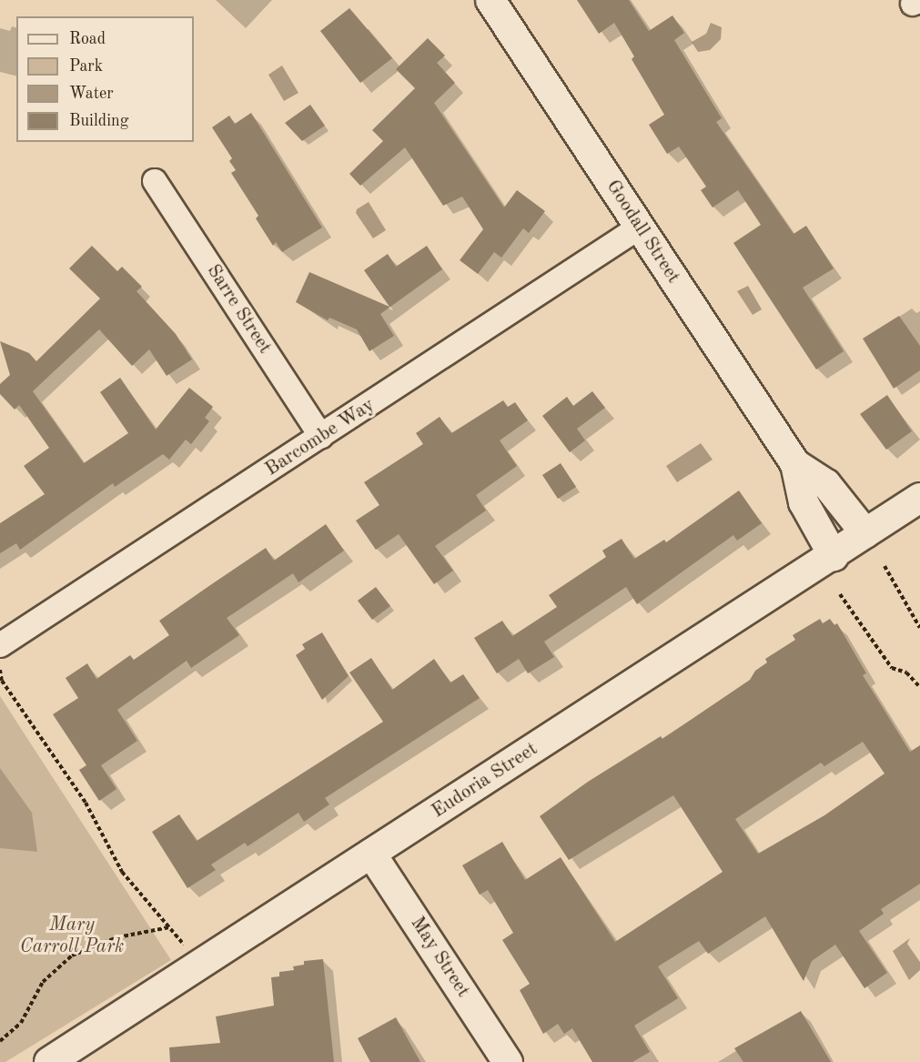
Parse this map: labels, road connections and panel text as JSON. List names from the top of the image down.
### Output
{
  "streets": {
    "street": [
      "Goodall Street",
      "Sarre Street",
      "Barcombe Way",
      "Eudoria Street",
      "May Street"
    ]
  },
  "crossings": [
    ["Goodall Street", "Barcombe Way"],
    ["Goodall Street", "Eudoria Street"],
    ["Sarre Street", "Barcombe Way"],
    ["Eudoria Street", "May Street"]
  ],
  "parks": ["Mary Carroll Park"],
  "legend": [
    "Road",
    "Park",
    "Water",
    "Building"
  ]
}
